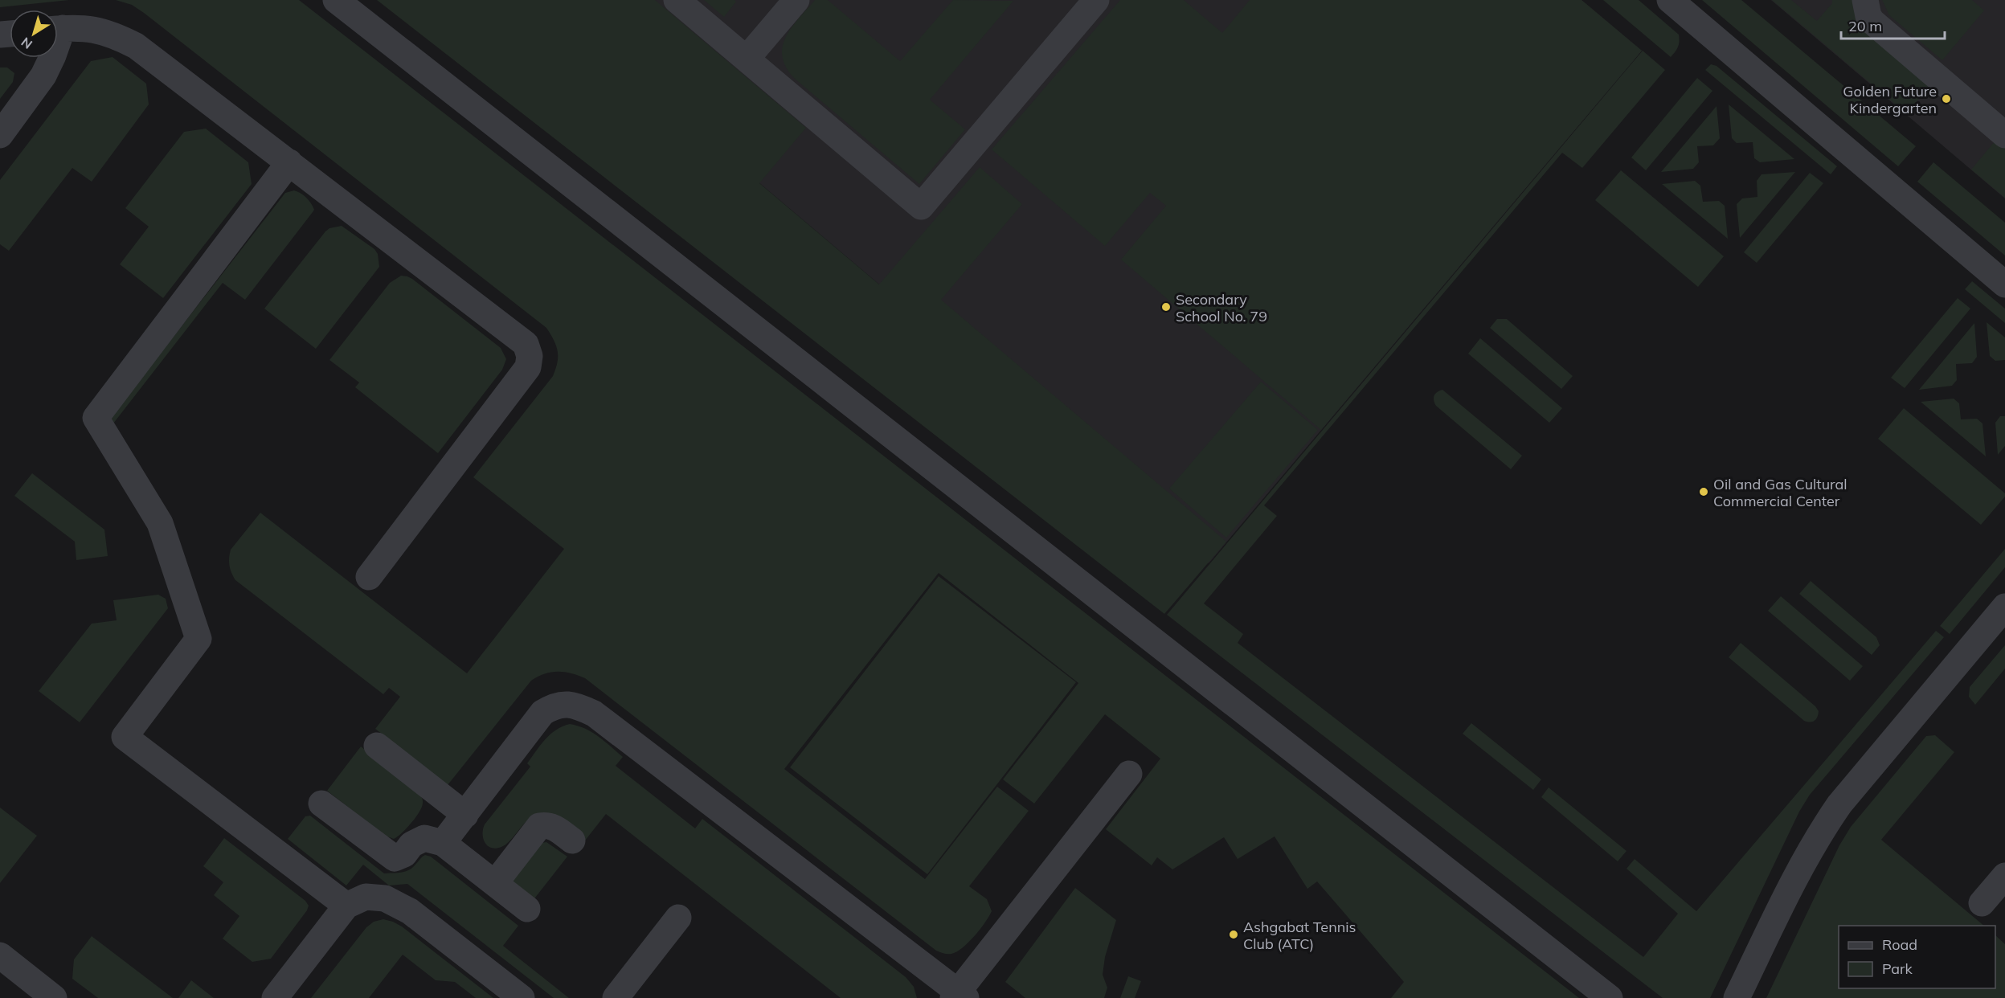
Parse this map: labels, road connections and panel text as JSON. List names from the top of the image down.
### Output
{
  "places": [
    "Golden Future Kindergarten",
    "Secondary School No. 79",
    "Oil and Gas Cultural Commercial Center",
    "Ashgabat Tennis Club (ATC)"
  ],
  "legend": ["Road", "Park"],
  "scale_bar": "20 m",
  "north": "bottom left"
}
